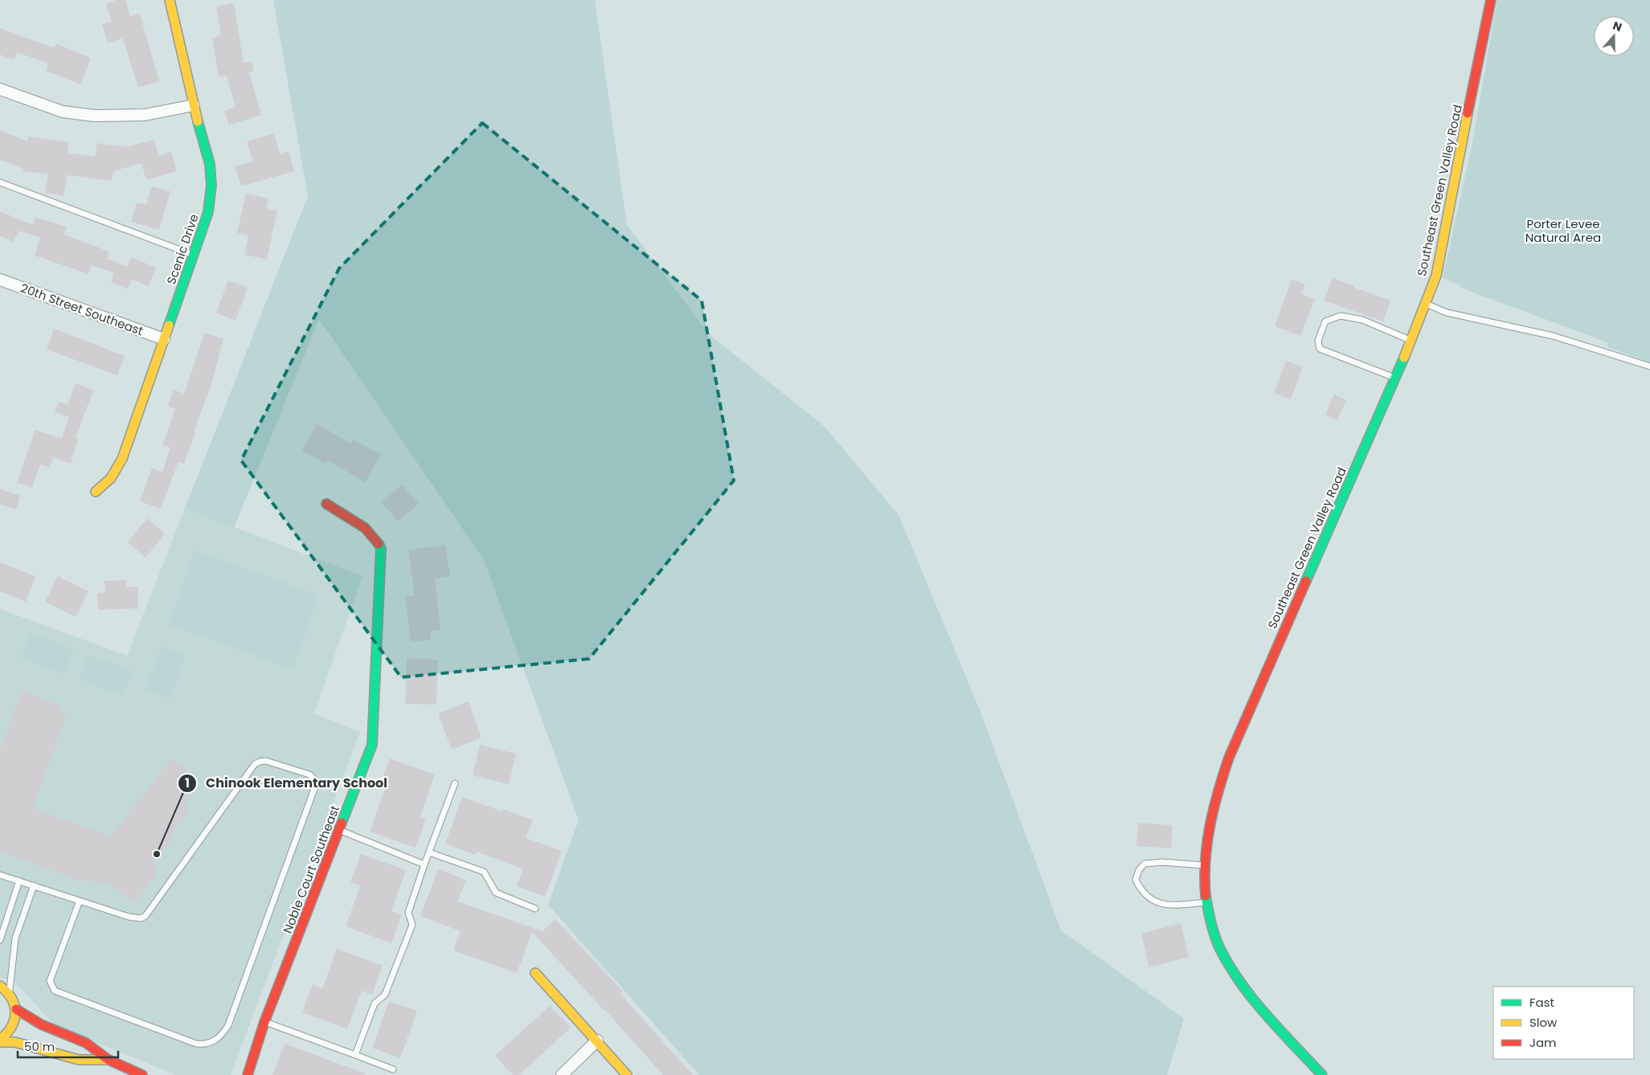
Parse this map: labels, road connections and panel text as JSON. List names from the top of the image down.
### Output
{
  "streets": {
    "street": [
      "Southeast Green Valley Road",
      "Scenic Drive",
      "20th Street Southeast",
      "Noble Court Southeast"
    ]
  },
  "crossings": [
    ["Scenic Drive", "20th Street Southeast"]
  ],
  "parks": ["Porter Levee Natural Area"],
  "places": ["Chinook Elementary School"],
  "legend": ["Fast", "Slow", "Jam"],
  "scale_bar": "50 m",
  "north": "top"
}
